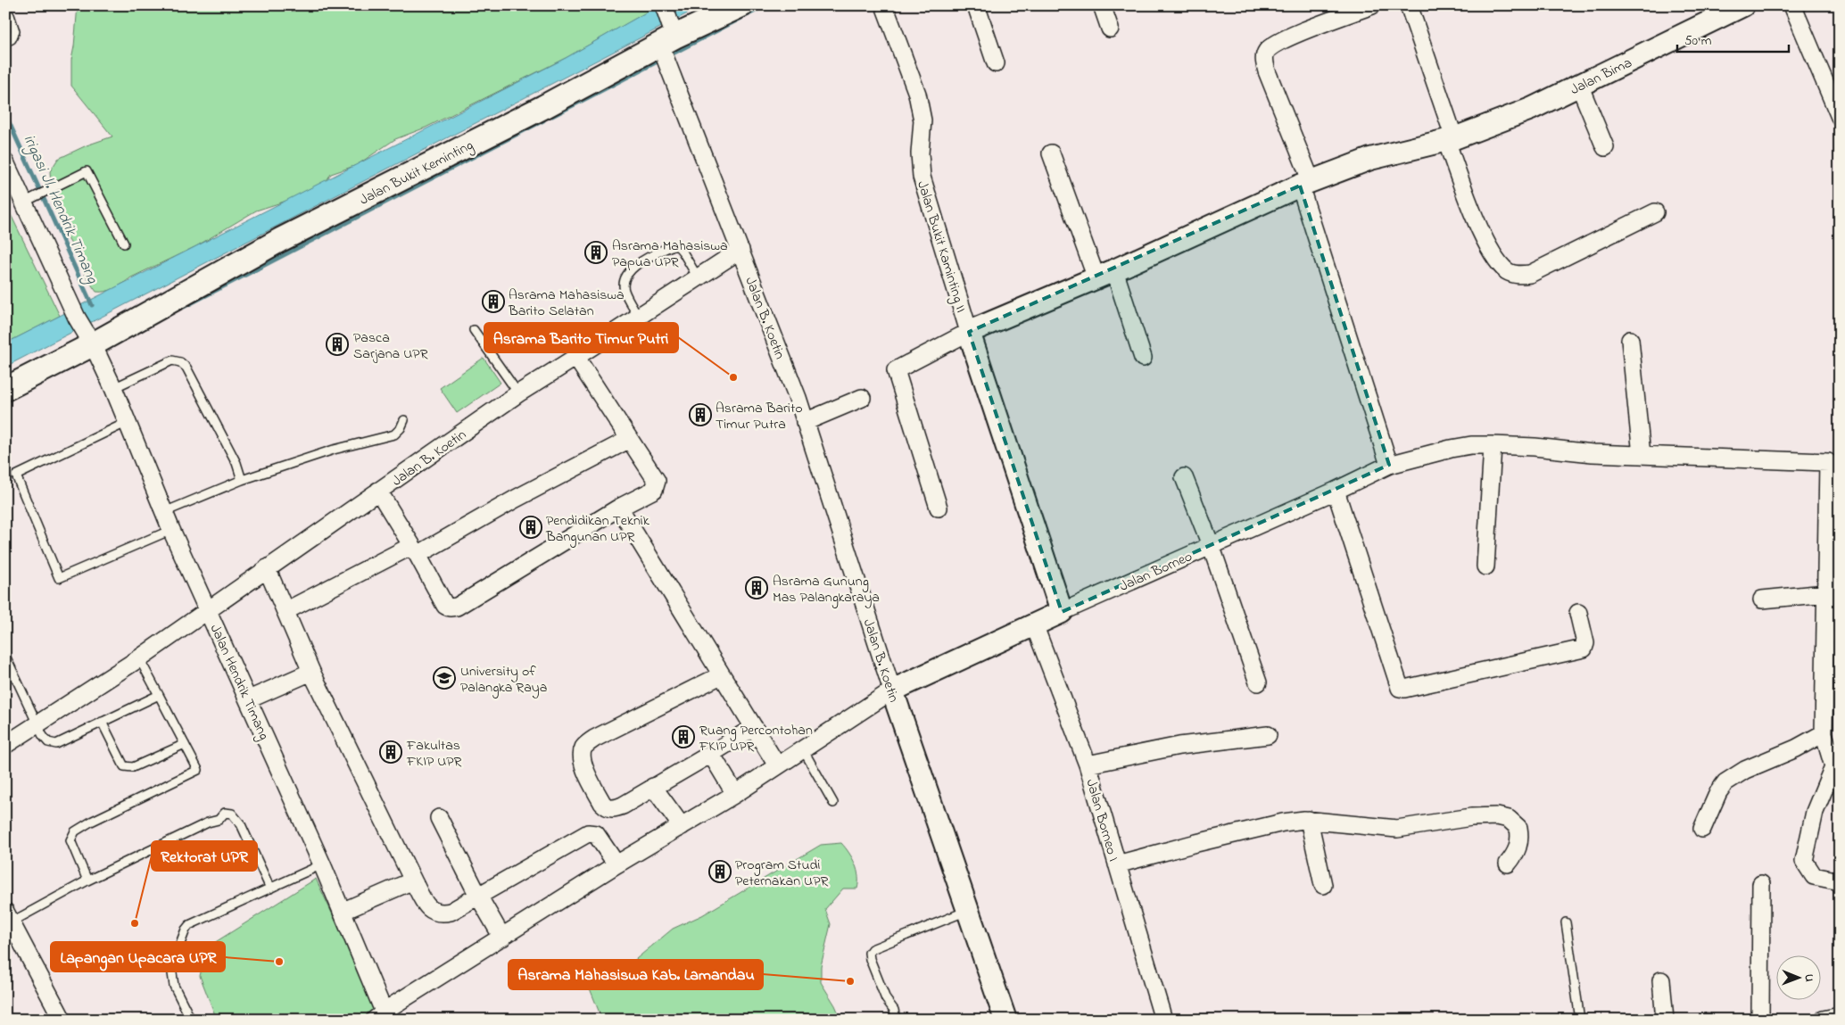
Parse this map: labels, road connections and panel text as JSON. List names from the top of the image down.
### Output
{
  "streets": {
    "main road": ["Jalan Bukit Keminting"],
    "street": [
      "Jalan Bima",
      "Jalan Bukit Kaminting II",
      "Jalan B. Koetin",
      "Jalan Borneo",
      "Jalan Hendrik Timang",
      "Jalan Borneo I"
    ]
  },
  "crossings": [
    ["Jalan Bima", "Jalan Bukit Kaminting II"],
    ["Jalan Bukit Keminting", "Jalan B. Koetin"],
    ["Jalan Bukit Keminting", "Jalan Hendrik Timang"],
    ["Jalan B. Koetin", "Jalan Borneo"],
    ["Jalan B. Koetin", "Jalan Hendrik Timang"],
    ["Jalan Borneo", "Jalan Borneo I"]
  ],
  "water": ["irigasi Jl. Hendrik Timang"],
  "places": {
    "building": [
      "Asrama Mahasiswa Papua UPR",
      "Asrama Mahasiswa Barito Selatan",
      "Pasca Sarjana UPR",
      "Asrama Barito Timur Putra",
      "Pendidikan Teknik Bangunan UPR",
      "Asrama Gunung Mas Palangkaraya",
      "Ruang Percontohan FKIP UPR",
      "Fakultas FKIP UPR",
      "Program Studi Peternakan UPR"
    ],
    "other": [
      "Asrama Barito Timur Putri",
      "Rektorat UPR",
      "Lapangan Upacara UPR",
      "Asrama Mahasiswa Kab. Lamandau"
    ],
    "school or university": ["University of Palangka Raya"]
  },
  "scale_bar": "50 m",
  "north": "right"
}
